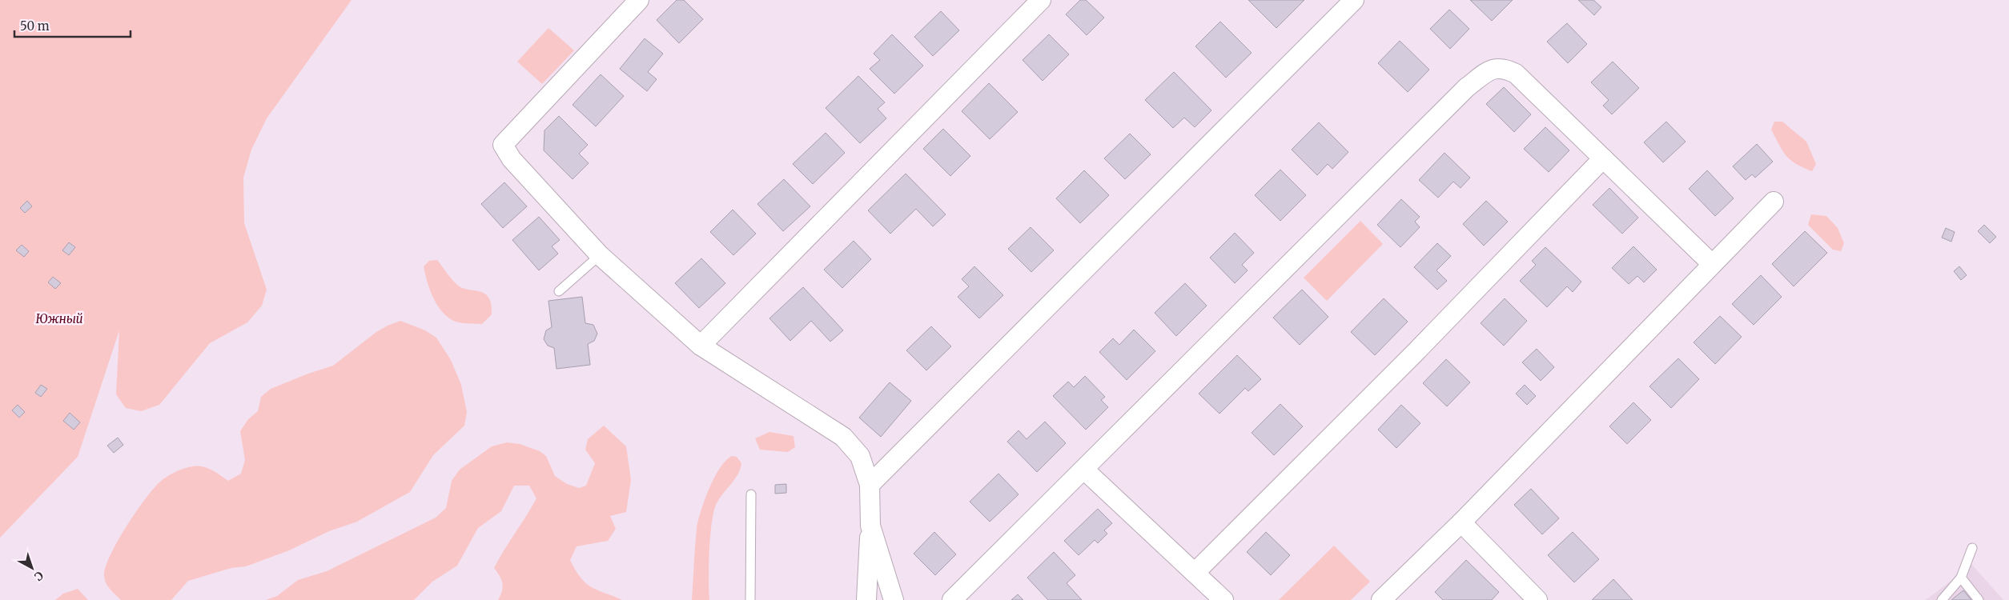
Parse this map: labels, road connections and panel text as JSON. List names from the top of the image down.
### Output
{
  "parks": ["Южный"],
  "scale_bar": "50 m",
  "north": "bottom right"
}
